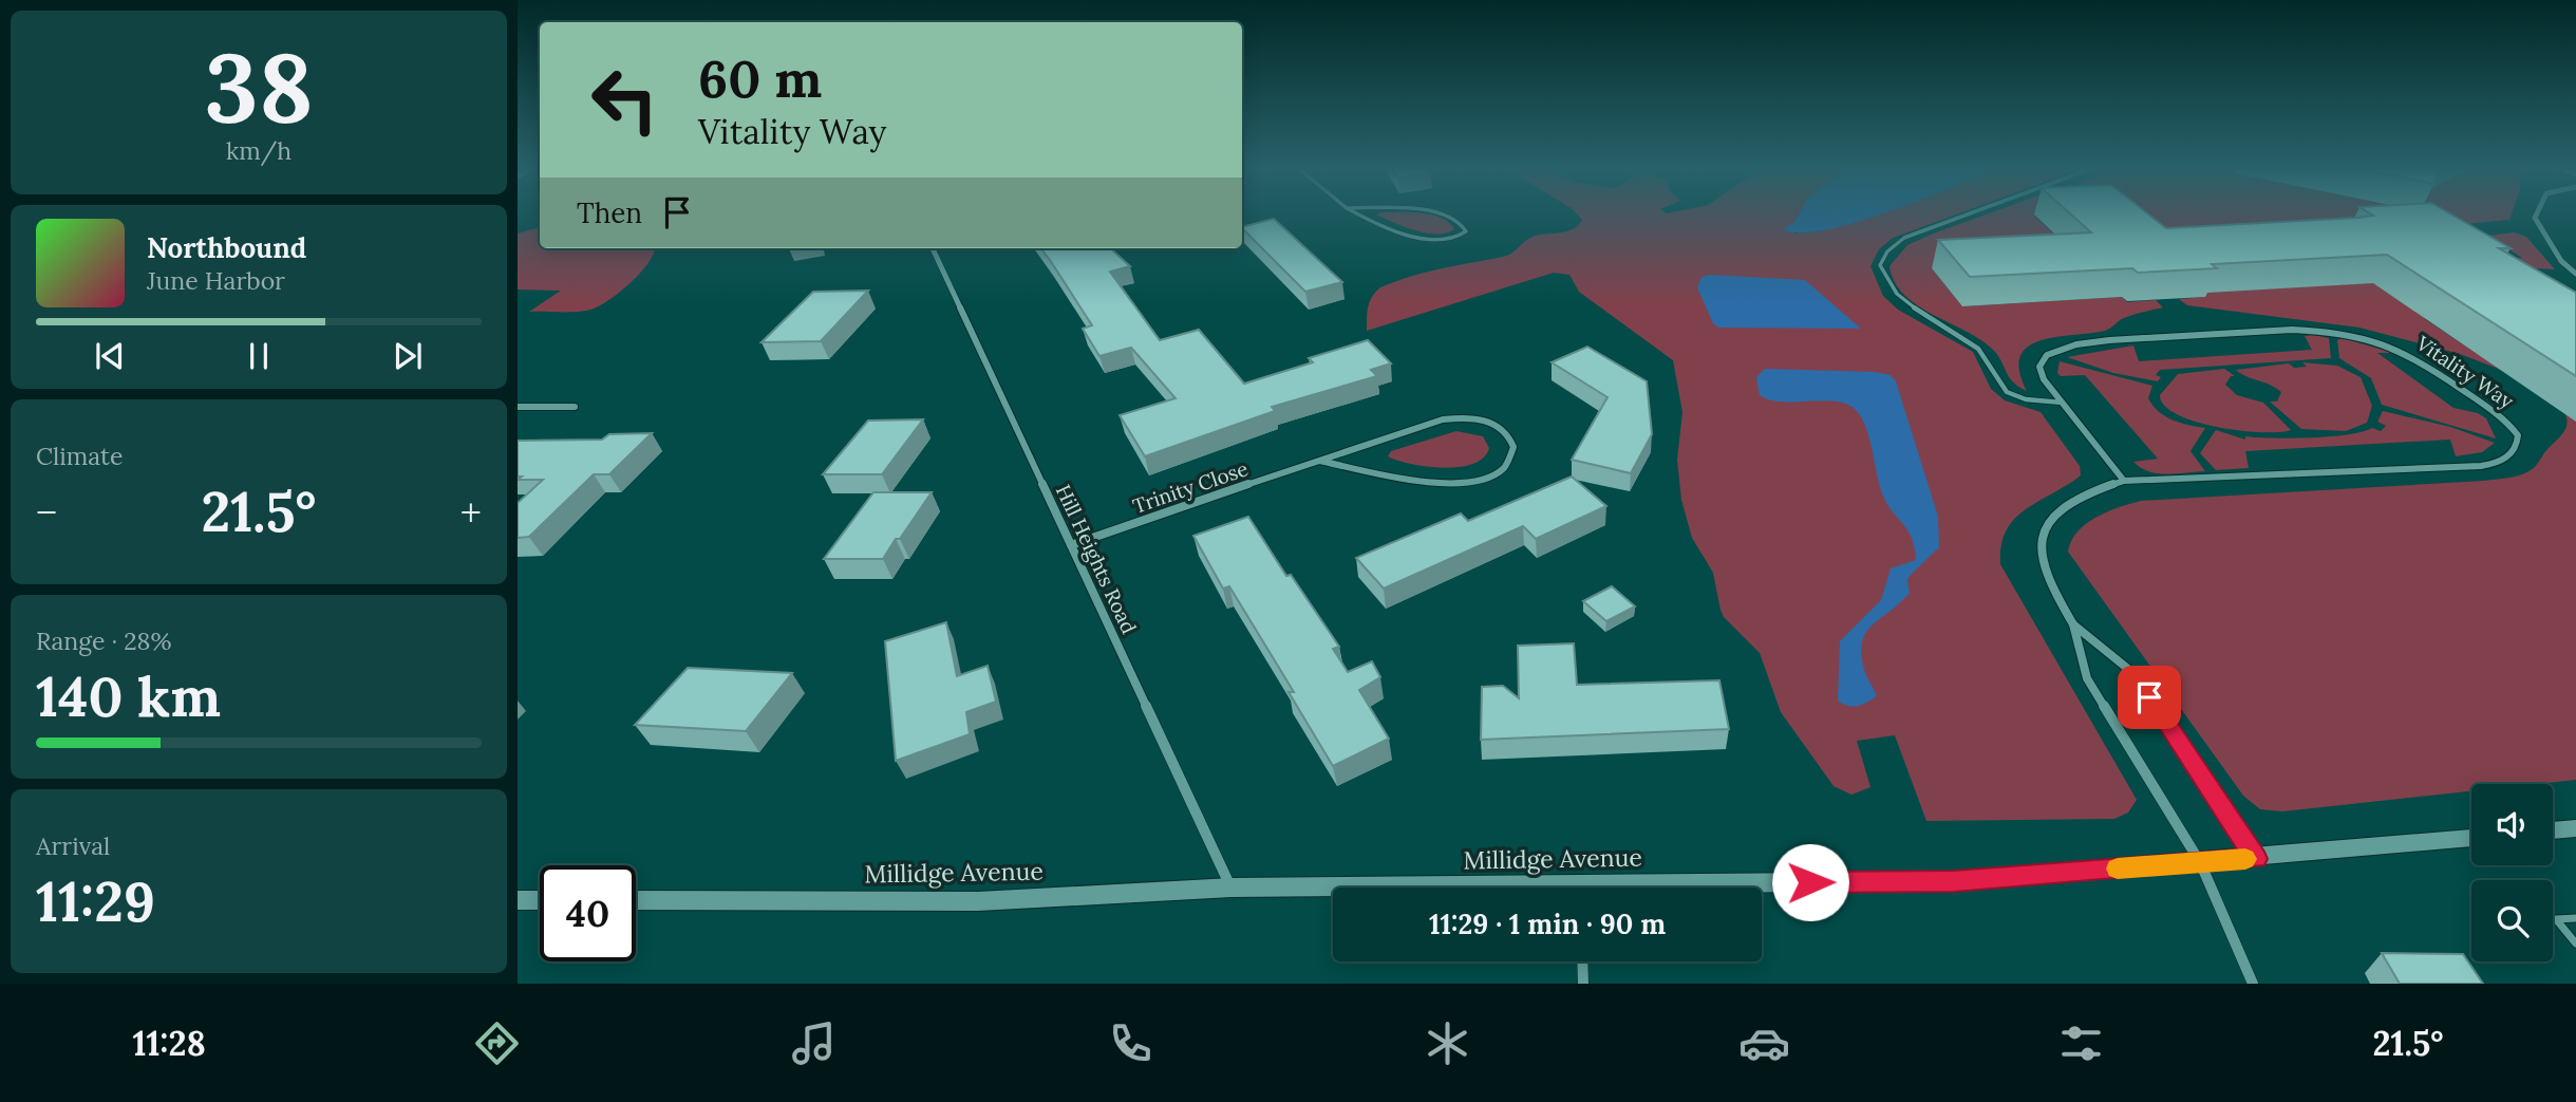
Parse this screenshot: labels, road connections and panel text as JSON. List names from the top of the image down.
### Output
{
  "streets": {
    "street": [
      "Vitality Way",
      "Trinity Close",
      "Hill Heights Road",
      "Millidge Avenue"
    ]
  },
  "crossings": [
    ["Vitality Way", "Millidge Avenue"],
    ["Trinity Close", "Hill Heights Road"],
    ["Hill Heights Road", "Millidge Avenue"]
  ],
  "page": {
    "tile": [
      ["38", "km/h"],
      "Climate",
      ["Range · 28%", "140 km"],
      ["Arrival", "11:29"]
    ],
    "turn": ["60 m", "Vitality Way"],
    "then": "Then",
    "song": ["Northbound", "June Harbor"],
    "heat": ["−", "21.5°", "+"],
    "limit": "40",
    "trip": "11:29 · 1 min · 90 m",
    "tabs": ["11:28", "21.5°"]
  }
}
